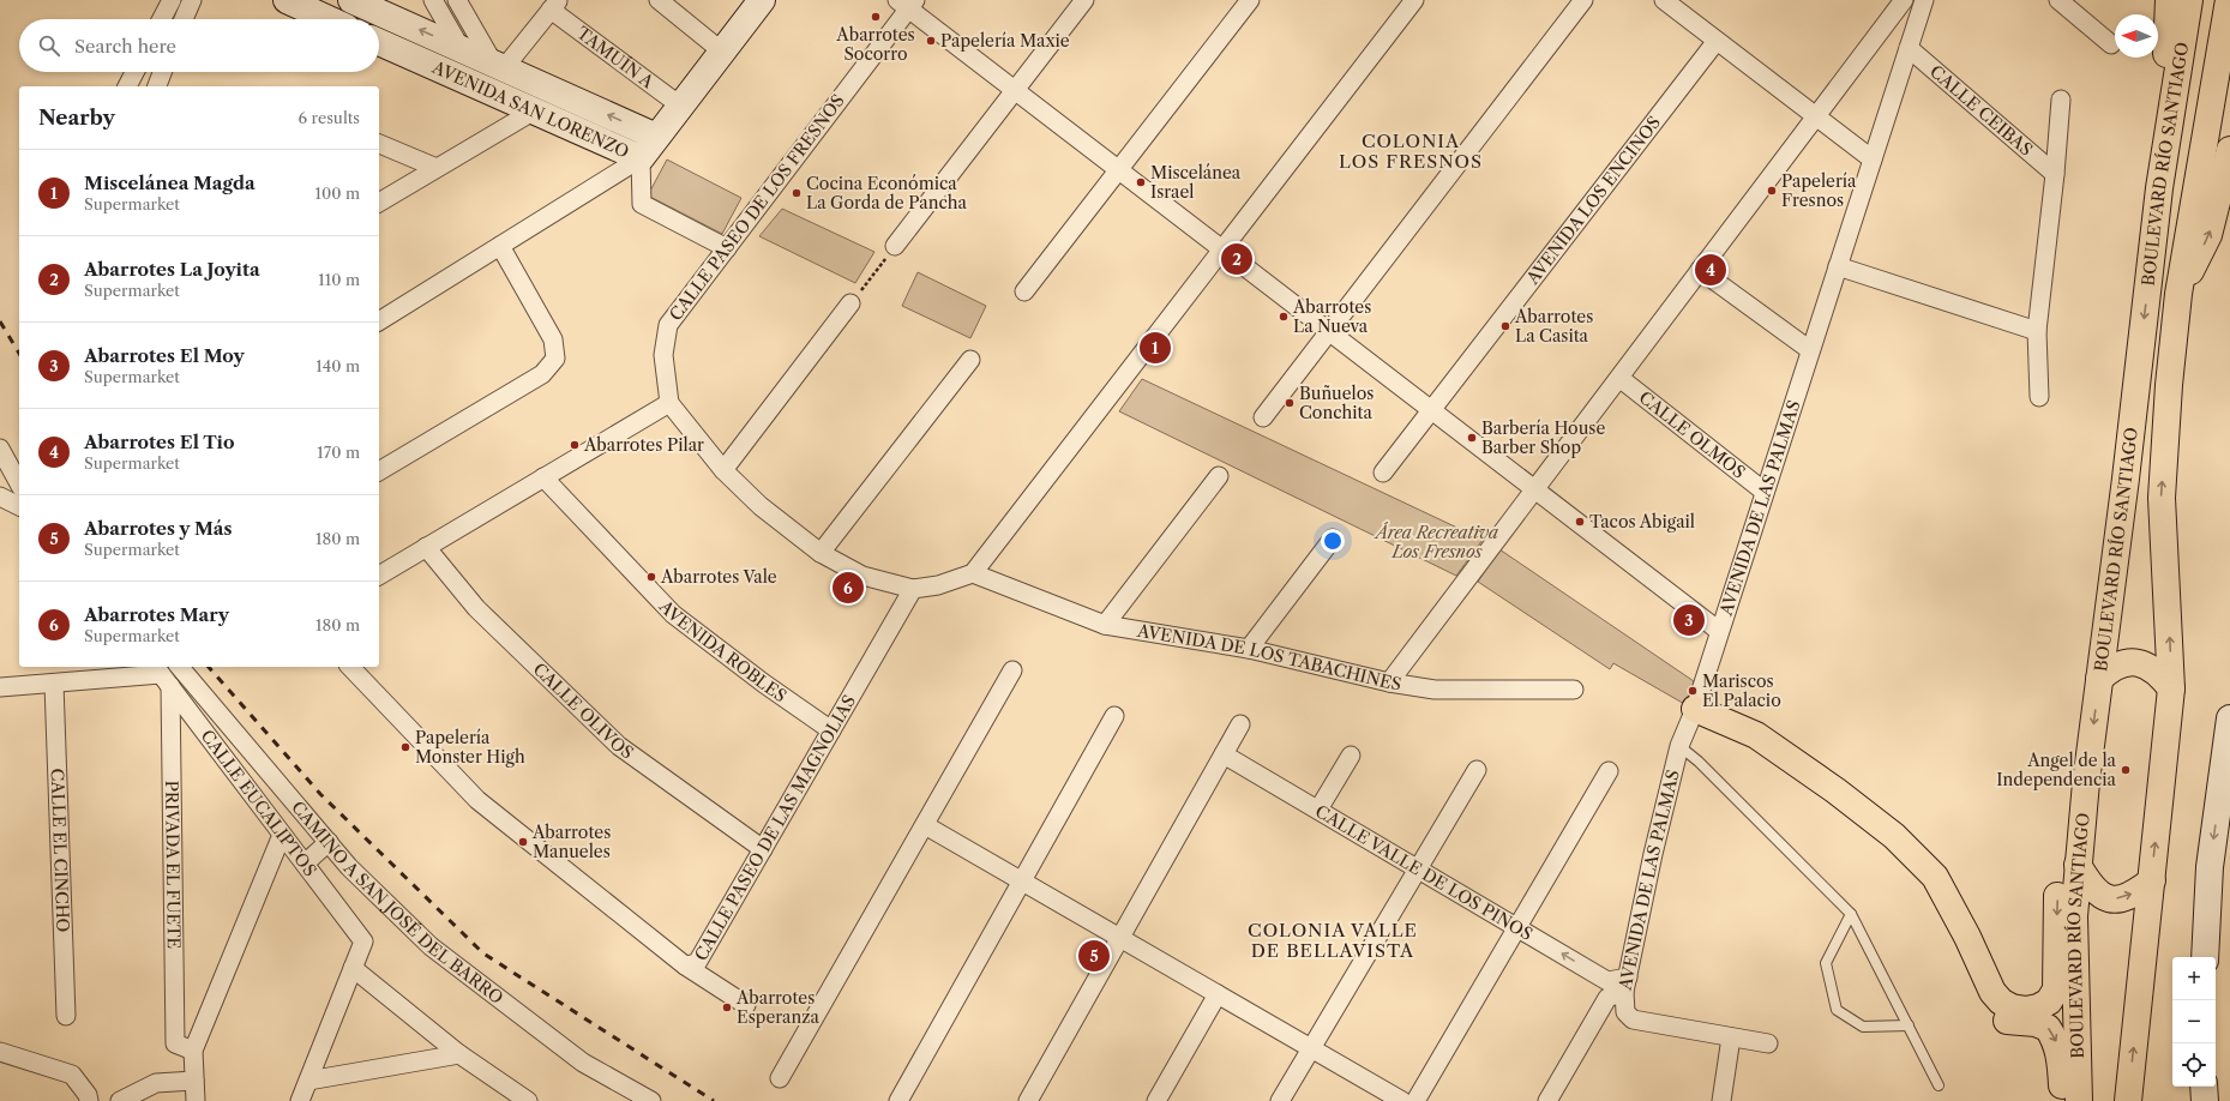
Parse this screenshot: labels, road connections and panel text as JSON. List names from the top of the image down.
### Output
{
  "streets": {
    "main road": ["BOULEVARD RÍO SANTIAGO"],
    "street": [
      "TAMUÍN A",
      "AVENIDA SAN LORENZO",
      "CALLE CEIBAS",
      "AVENIDA LOS ENCINOS",
      "CALLE PASEO DE LOS FRESNOS",
      "CALLE OLMOS",
      "AVENIDA DE LAS PALMAS",
      "AVENIDA ROBLES",
      "AVENIDA DE LOS TABACHINES",
      "CALLE OLIVOS",
      "CALLE EUCALIPTOS",
      "CALLE PASEO DE LAS MAGNOLIAS",
      "CALLE EL CINCHO",
      "PRIVADA EL FUETE",
      "CALLE VALLE DE LOS PINOS",
      "CAMINO A SAN JOSÉ DEL BARRO"
    ]
  },
  "crossings": [
    ["AVENIDA SAN LORENZO", "CALLE PASEO DE LOS FRESNOS"],
    ["CALLE CEIBAS", "AVENIDA DE LAS PALMAS"],
    ["CALLE OLMOS", "AVENIDA DE LAS PALMAS"],
    ["AVENIDA ROBLES", "CALLE PASEO DE LAS MAGNOLIAS"],
    ["CALLE OLIVOS", "CALLE PASEO DE LAS MAGNOLIAS"],
    ["CALLE EUCALIPTOS", "PRIVADA EL FUETE"]
  ],
  "districts": ["COLONIA LOS FRESNOS", "COLONIA VALLE DE BELLAVISTA"],
  "parks": ["Área Recreativa Los Fresnos"],
  "places": [
    "Abarrotes Socorro",
    "Papelería Maxie",
    "Miscelánea Israel",
    "Papelería Fresnos",
    "Cocina Económica La Gorda de Pancha",
    "Abarrotes La Nueva",
    "Abarrotes La Casita",
    "Buñuelos Conchita",
    "Barbería House Barber Shop",
    "Abarrotes Pilar",
    "Tacos Abigail",
    "Abarrotes Vale",
    "Mariscos El Palacio",
    "Papelería Monster High",
    "Angel de la Independencia",
    "Abarrotes Manueles",
    "Abarrotes Esperanza"
  ],
  "north": "left",
  "page": {
    "search": "Search here",
    "heading": ["Nearby", "6 results"],
    "list": [
      {
        "mark": "1",
        "name": "Miscelánea Magda",
        "note": "Supermarket",
        "value": "100 m"
      },
      {
        "mark": "2",
        "name": "Abarrotes La Joyita",
        "note": "Supermarket",
        "value": "110 m"
      },
      {
        "mark": "3",
        "name": "Abarrotes El Moy",
        "note": "Supermarket",
        "value": "140 m"
      },
      {
        "mark": "4",
        "name": "Abarrotes El Tio",
        "note": "Supermarket",
        "value": "170 m"
      },
      {
        "mark": "5",
        "name": "Abarrotes y Más",
        "note": "Supermarket",
        "value": "180 m"
      },
      {
        "mark": "6",
        "name": "Abarrotes Mary",
        "note": "Supermarket",
        "value": "180 m"
      }
    ],
    "pins": [
      "2",
      "4",
      "1",
      "6",
      "3",
      "5"
    ],
    "map_buttons": ["+", "−"]
  }
}
